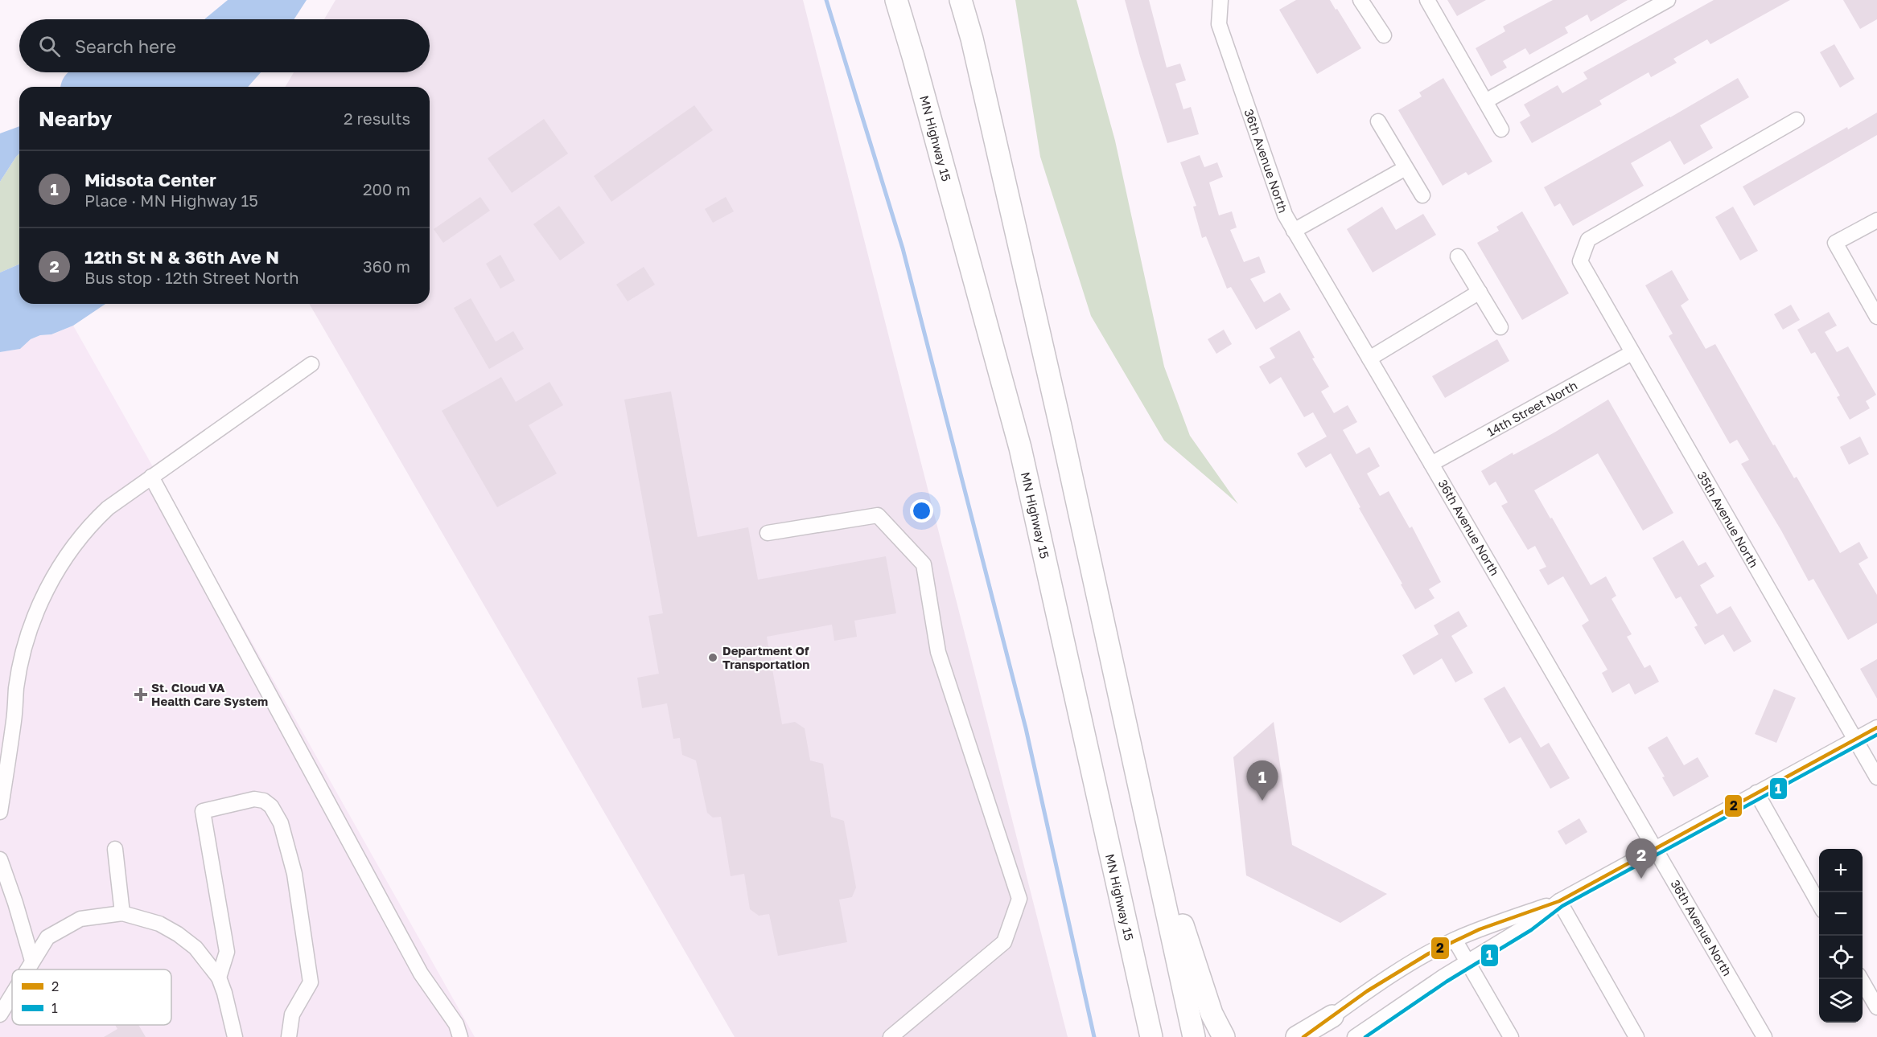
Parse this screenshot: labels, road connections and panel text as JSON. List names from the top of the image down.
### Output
{
  "streets": {
    "highway": ["MN Highway 15"],
    "street": ["36th Avenue North", "14th Street North", "35th Avenue North"]
  },
  "crossings": [
    ["36th Avenue North", "14th Street North"],
    ["14th Street North", "35th Avenue North"]
  ],
  "places": {
    "other": ["Department Of Transportation"],
    "health": ["St. Cloud VA Health Care System"]
  },
  "lines": ["transit line 2", "transit line 1"],
  "legend": ["2", "1"],
  "page": {
    "search": "Search here",
    "heading": ["Nearby", "2 results"],
    "list": [
      {
        "mark": "1",
        "name": "Midsota Center",
        "note": "Place · MN Highway 15",
        "value": "200 m"
      },
      {
        "mark": "2",
        "name": "12th St N & 36th Ave N",
        "note": "Bus stop · 12th Street North",
        "value": "360 m"
      }
    ],
    "pins": ["1", "2"],
    "map_buttons": ["+", "−"]
  }
}
